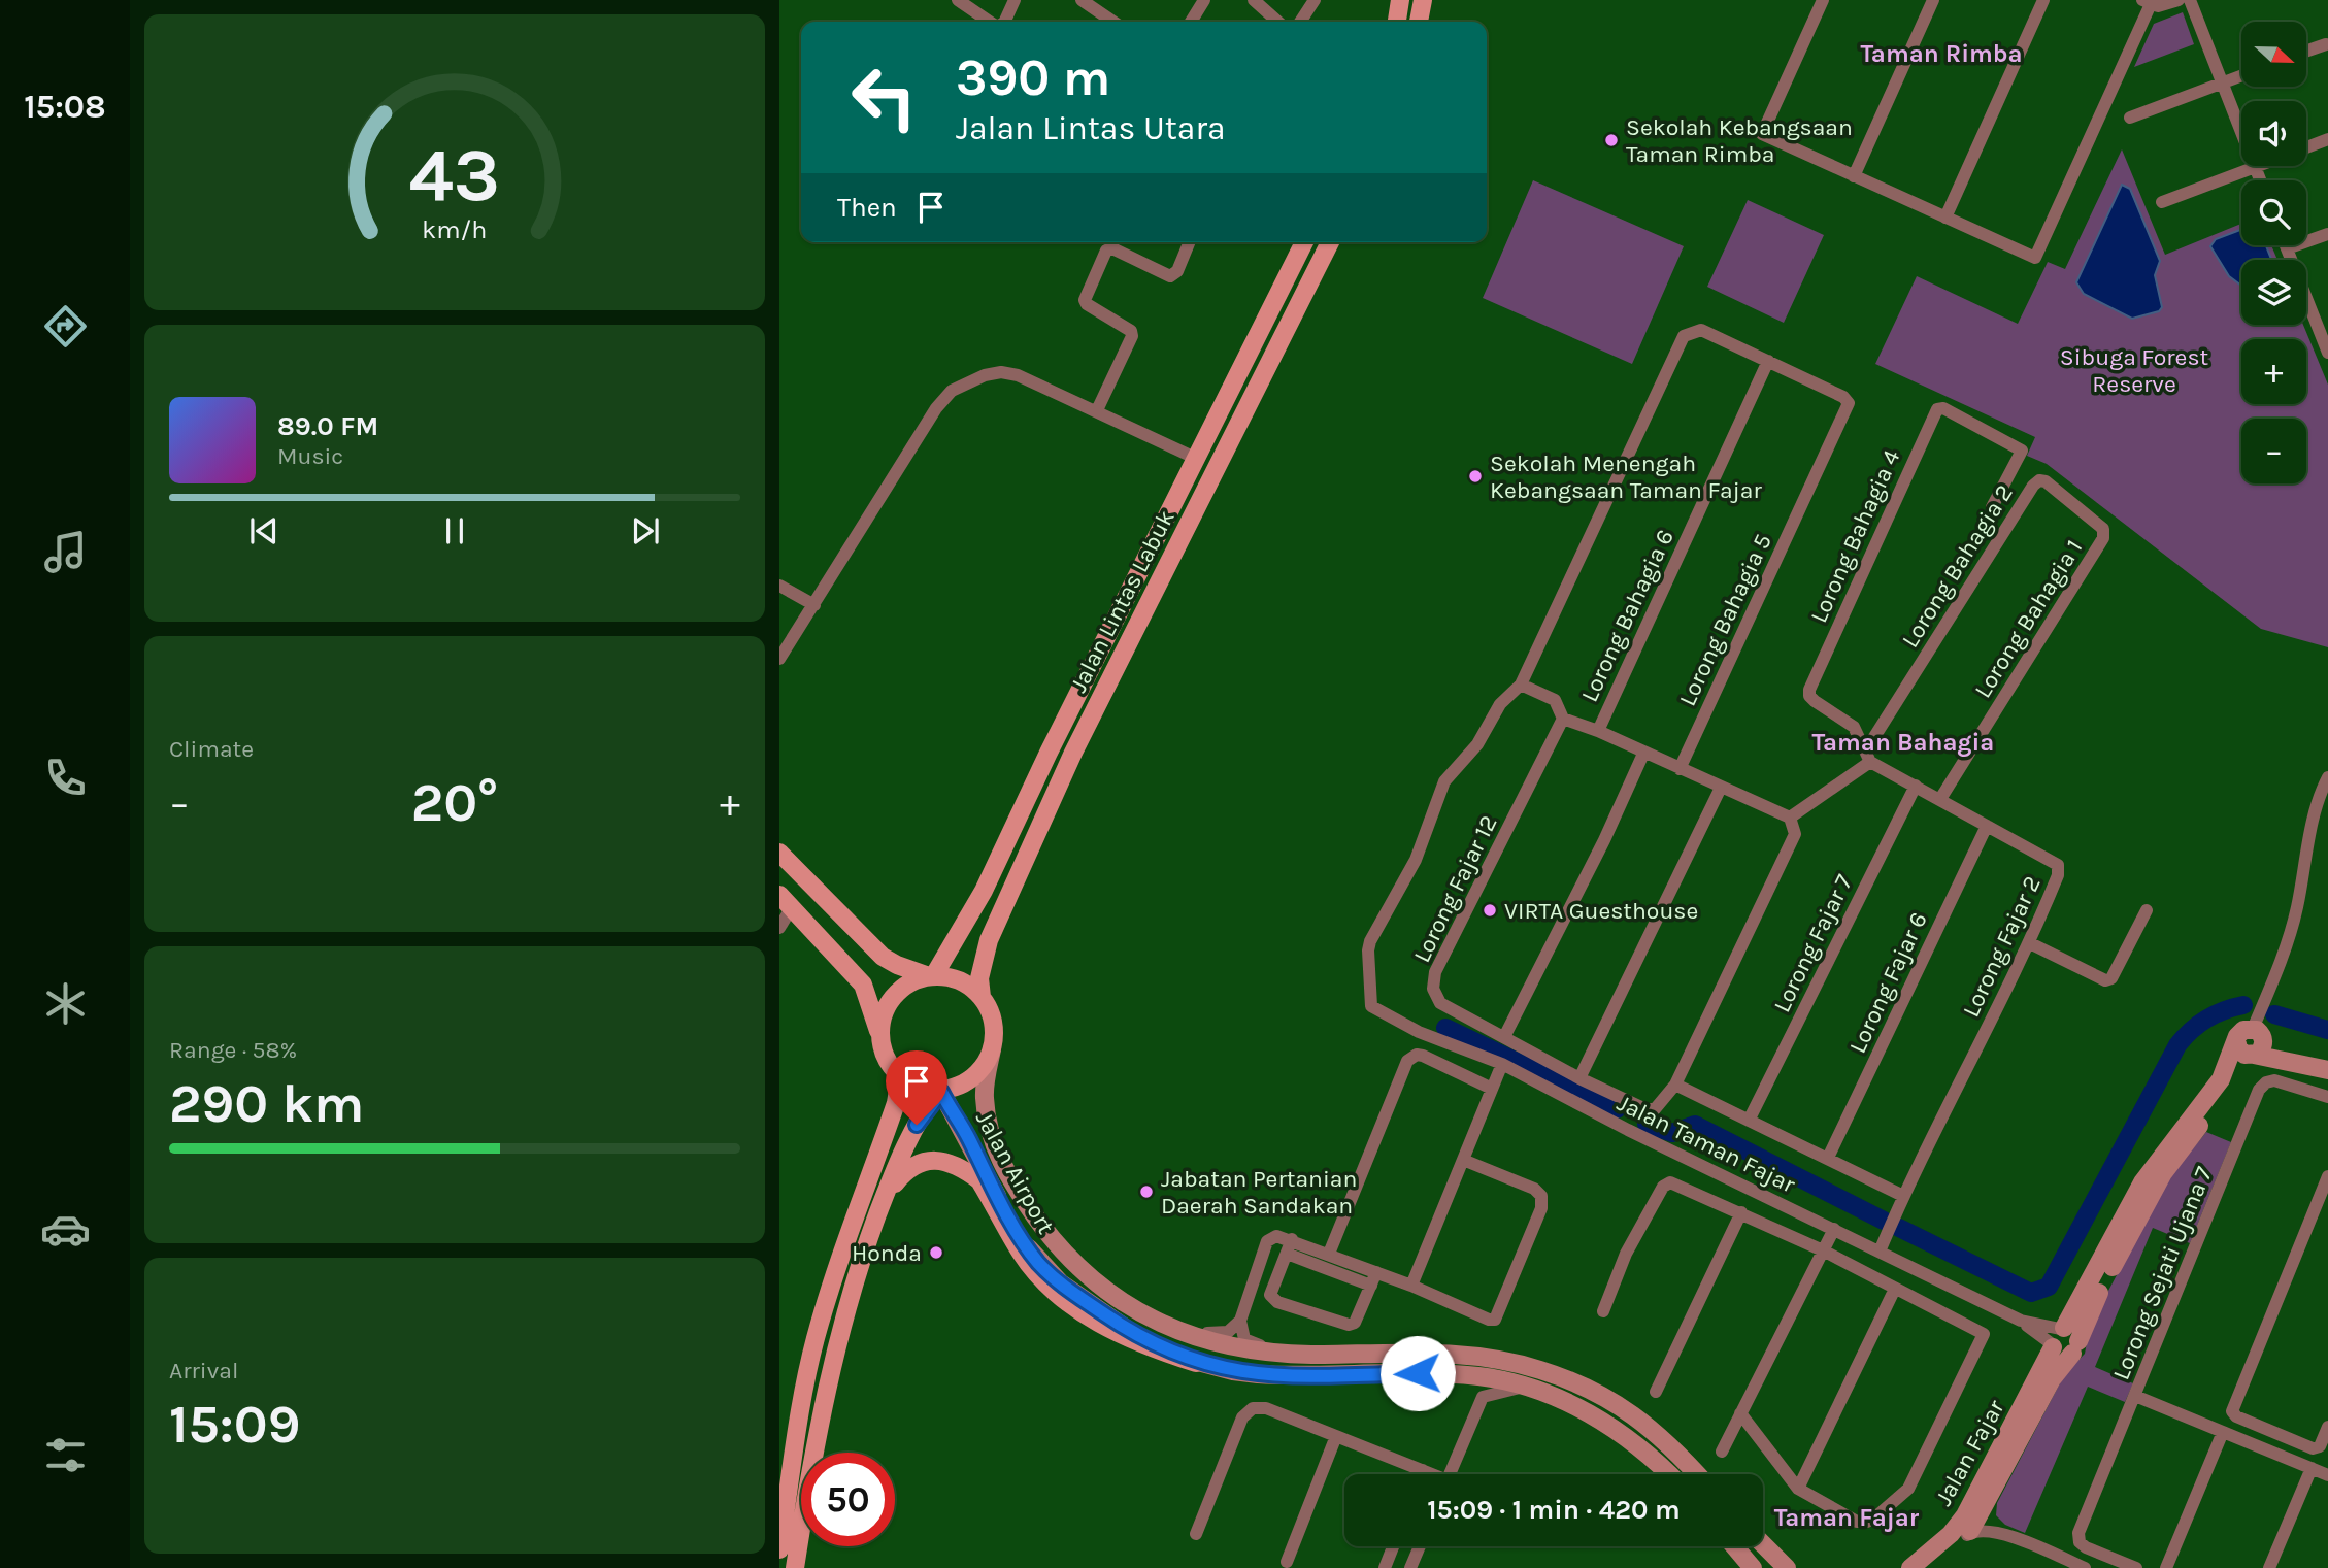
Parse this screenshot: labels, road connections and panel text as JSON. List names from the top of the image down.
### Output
{
  "streets": {
    "main road": ["Jalan Lintas Labuk", "Jalan Airport", "Jalan Fajar"],
    "street": [
      "Lorong Bahagia 4",
      "Lorong Bahagia 2",
      "Lorong Bahagia 6",
      "Lorong Bahagia 1",
      "Lorong Bahagia 5",
      "Lorong Fajar 12",
      "Lorong Fajar 7",
      "Lorong Fajar 2",
      "Lorong Fajar 6",
      "Jalan Taman Fajar",
      "Lorong Sejati Ujana 7"
    ]
  },
  "crossings": [
    ["Lorong Bahagia 4", "Lorong Bahagia 2"],
    ["Lorong Bahagia 2", "Lorong Bahagia 1"],
    ["Jalan Lintas Labuk", "Jalan Airport"],
    ["Lorong Bahagia 6", "Lorong Bahagia 5"],
    ["Lorong Bahagia 1", "Lorong Fajar 2"],
    ["Lorong Bahagia 5", "Jalan Taman Fajar"],
    ["Lorong Fajar 7", "Lorong Fajar 2"],
    ["Lorong Fajar 2", "Lorong Fajar 6"],
    ["Lorong Fajar 2", "Jalan Taman Fajar"],
    ["Jalan Taman Fajar", "Jalan Fajar"]
  ],
  "districts": ["Taman Rimba", "Taman Bahagia", "Taman Fajar"],
  "parks": ["Sibuga Forest Reserve"],
  "places": [
    "Sekolah Kebangsaan Taman Rimba",
    "Sekolah Menengah Kebangsaan Taman Fajar",
    "VIRTA Guesthouse",
    "Jabatan Pertanian Daerah Sandakan",
    "Honda"
  ],
  "north": "right",
  "page": {
    "tabs": "15:08",
    "map_buttons": ["+", "−"],
    "turn": ["390 m", "Jalan Lintas Utara"],
    "then": "Then",
    "song": ["89.0 FM", "Music"],
    "tile": [
      "Climate",
      ["Range · 58%", "290 km"],
      ["Arrival", "15:09"]
    ],
    "heat": ["−", "20°", "+"],
    "limit": "50",
    "trip": "15:09 · 1 min · 420 m",
    "gauge": ["43", "km/h"]
  }
}
